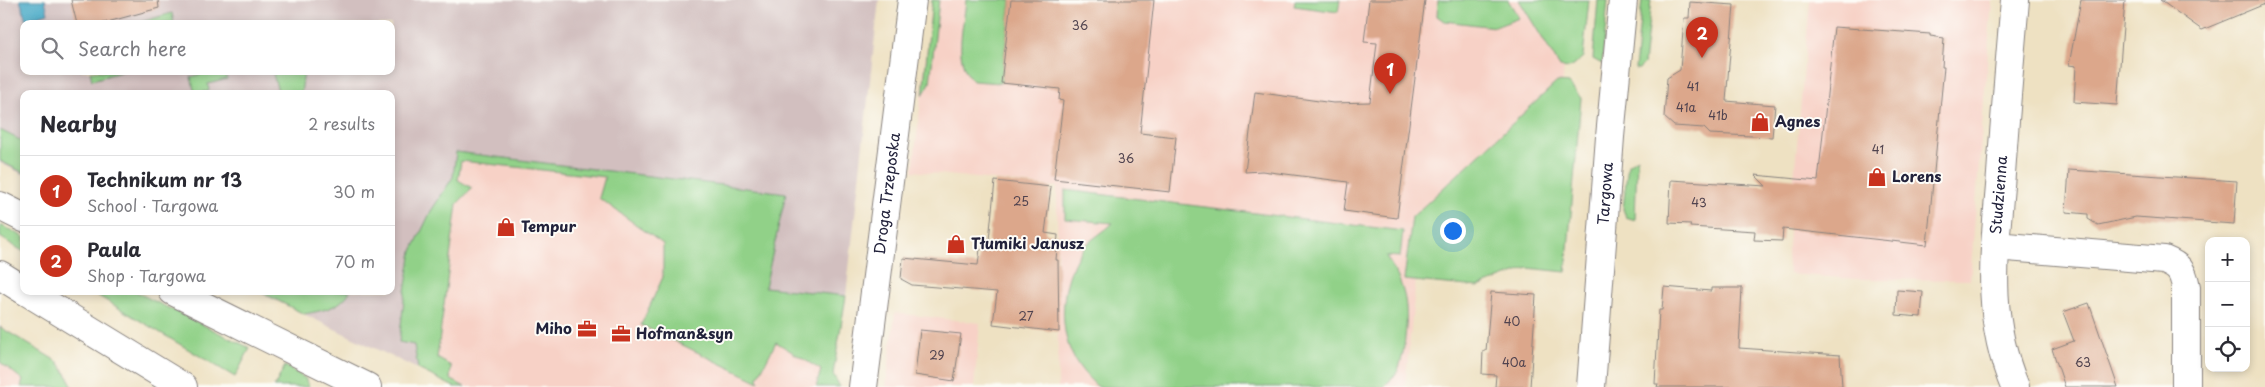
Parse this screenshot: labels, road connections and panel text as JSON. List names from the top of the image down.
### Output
{
  "streets": {
    "street": ["Targowa", "Droga Trzeposka", "Studzienna"]
  },
  "places": {
    "shop": [
      "Agnes",
      "Lorens",
      "Tempur",
      "Tłumiki Janusz"
    ],
    "office": ["Miho", "Hofman&syn"]
  },
  "house_numbers": [
    "36",
    "41",
    "41a",
    "41b",
    "41",
    "36",
    "25",
    "43",
    "27",
    "40",
    "29",
    "40a",
    "63"
  ],
  "page": {
    "pins": ["2", "1"],
    "search": "Search here",
    "heading": ["Nearby", "2 results"],
    "list": [
      {
        "mark": "1",
        "name": "Technikum nr 13",
        "note": "School · Targowa",
        "value": "30 m"
      },
      {
        "mark": "2",
        "name": "Paula",
        "note": "Shop · Targowa",
        "value": "70 m"
      }
    ],
    "map_buttons": ["+", "−"]
  }
}
